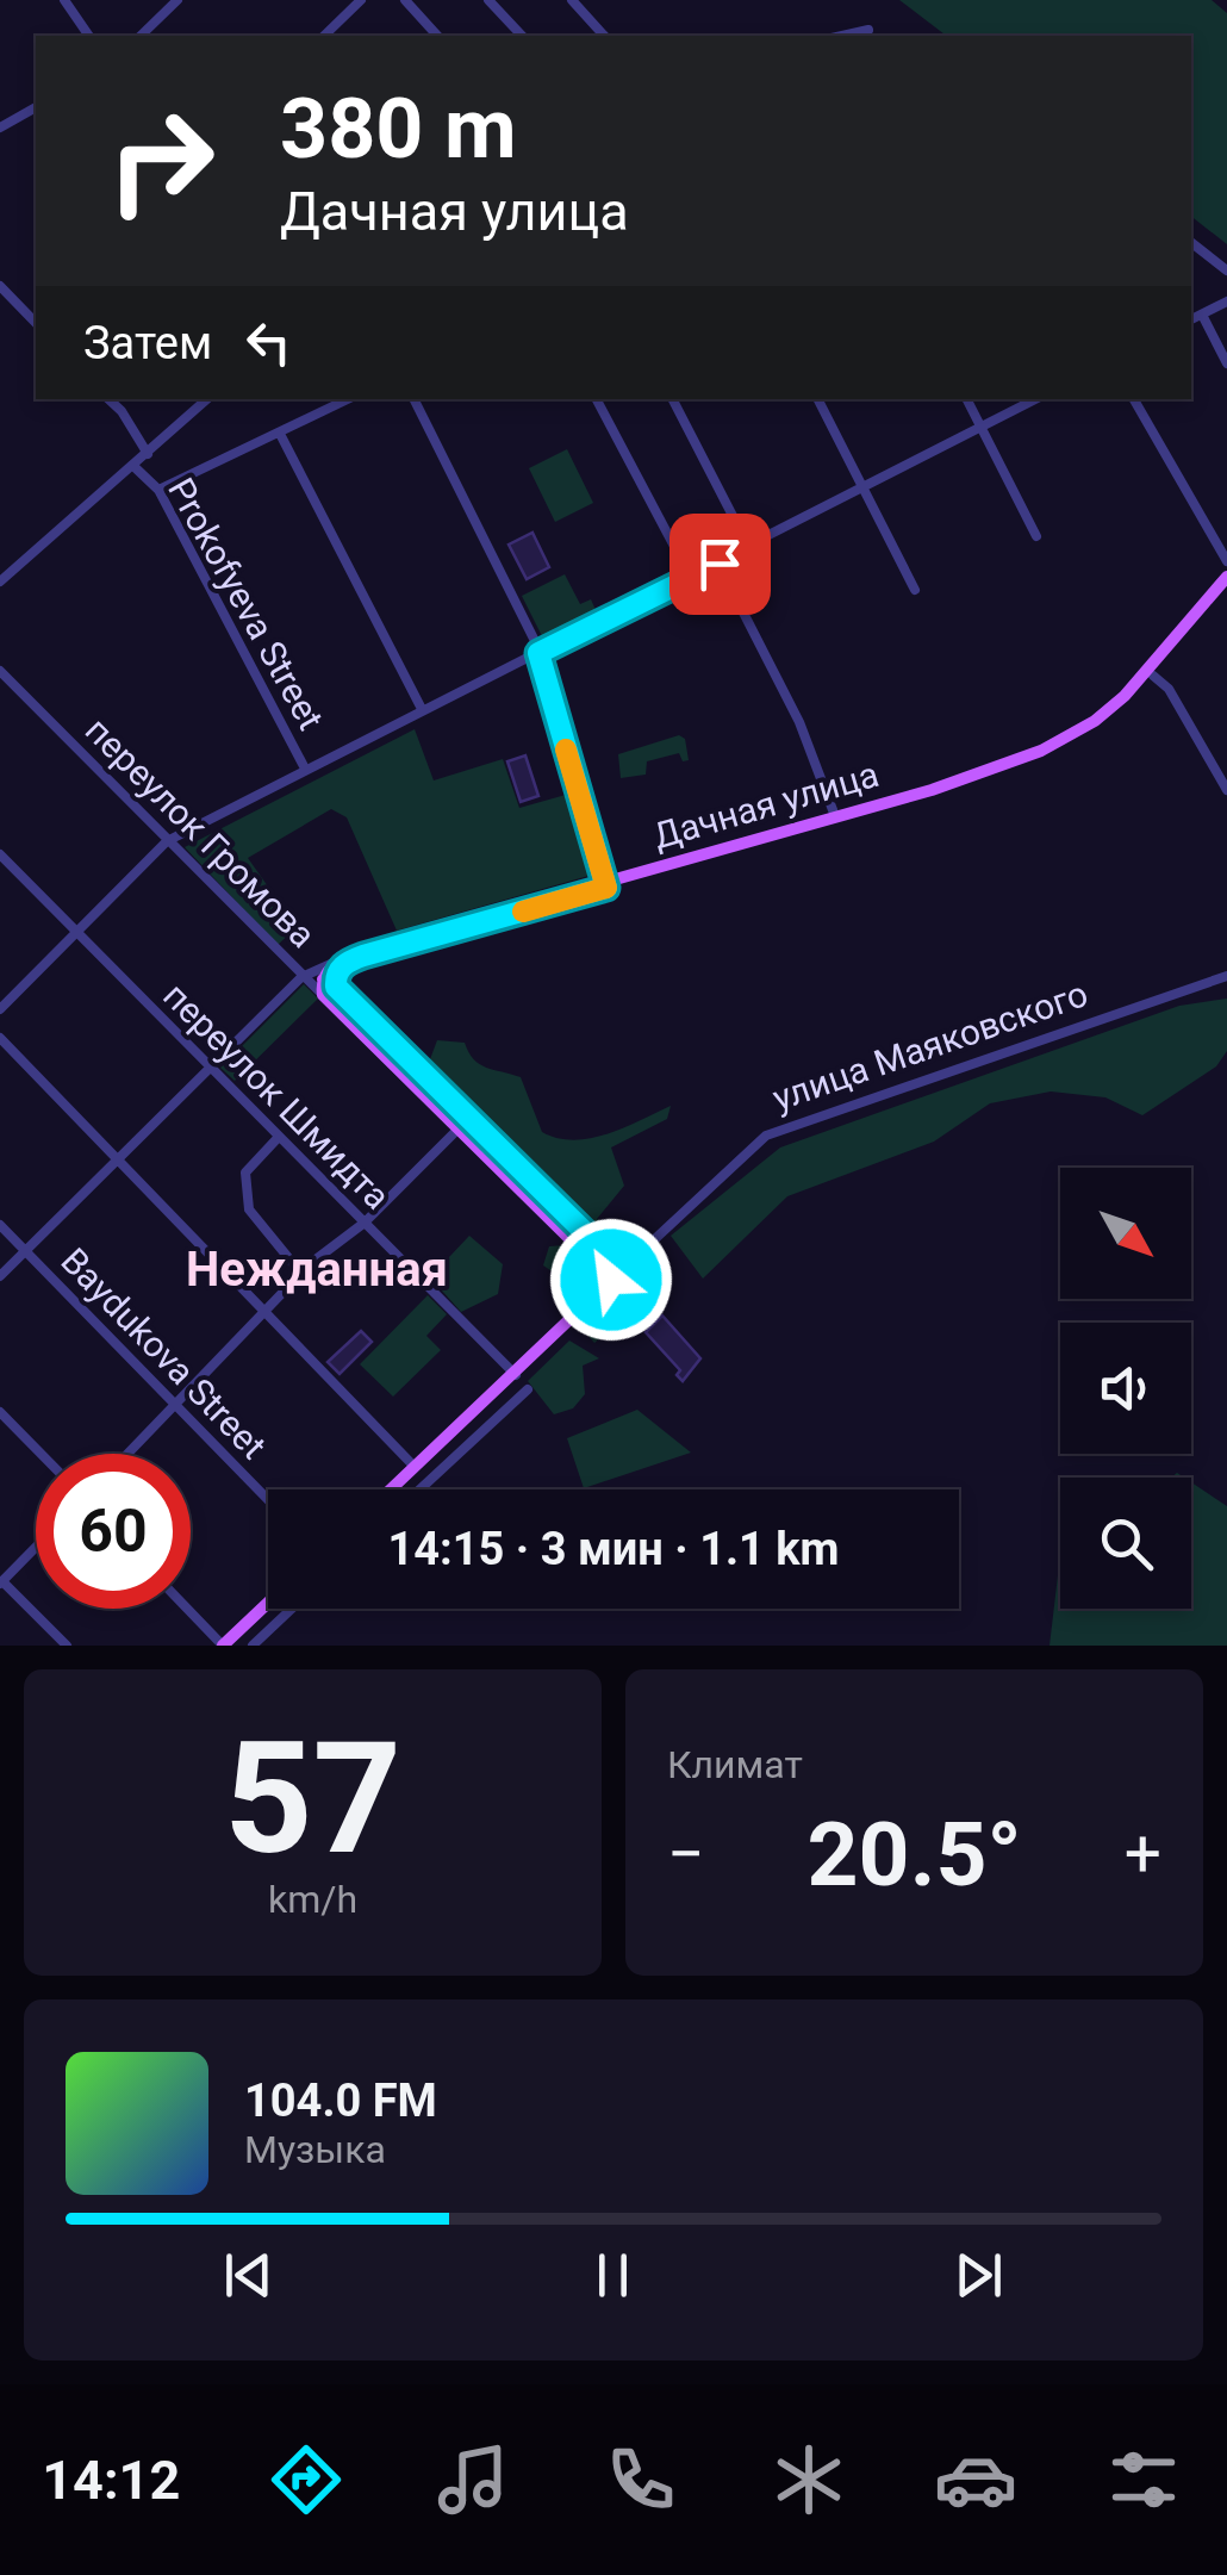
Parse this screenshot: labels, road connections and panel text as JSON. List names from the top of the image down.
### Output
{
  "streets": {
    "main road": ["Дачная улица", "переулок Громова", "улица Маяковского"],
    "street": ["Prokofyeva Street", "переулок Шмидта", "Baydukova Street"]
  },
  "crossings": [
    ["Дачная улица", "переулок Громова"],
    ["Дачная улица", "переулок Шмидта"],
    ["Дачная улица", "Baydukova Street"],
    ["переулок Громова", "улица Маяковского"],
    ["улица Маяковского", "переулок Шмидта"]
  ],
  "districts": ["Нежданная"],
  "north": "bottom right",
  "page": {
    "turn": ["380 m", "Дачная улица"],
    "then": "Затем",
    "limit": "60",
    "trip": "14:15 · 3 мин · 1.1 km",
    "tile": [
      ["57", "km/h"],
      "Климат"
    ],
    "heat": ["−", "20.5°", "+"],
    "song": ["104.0 FM", "Музыка"],
    "tabs": "14:12"
  }
}
